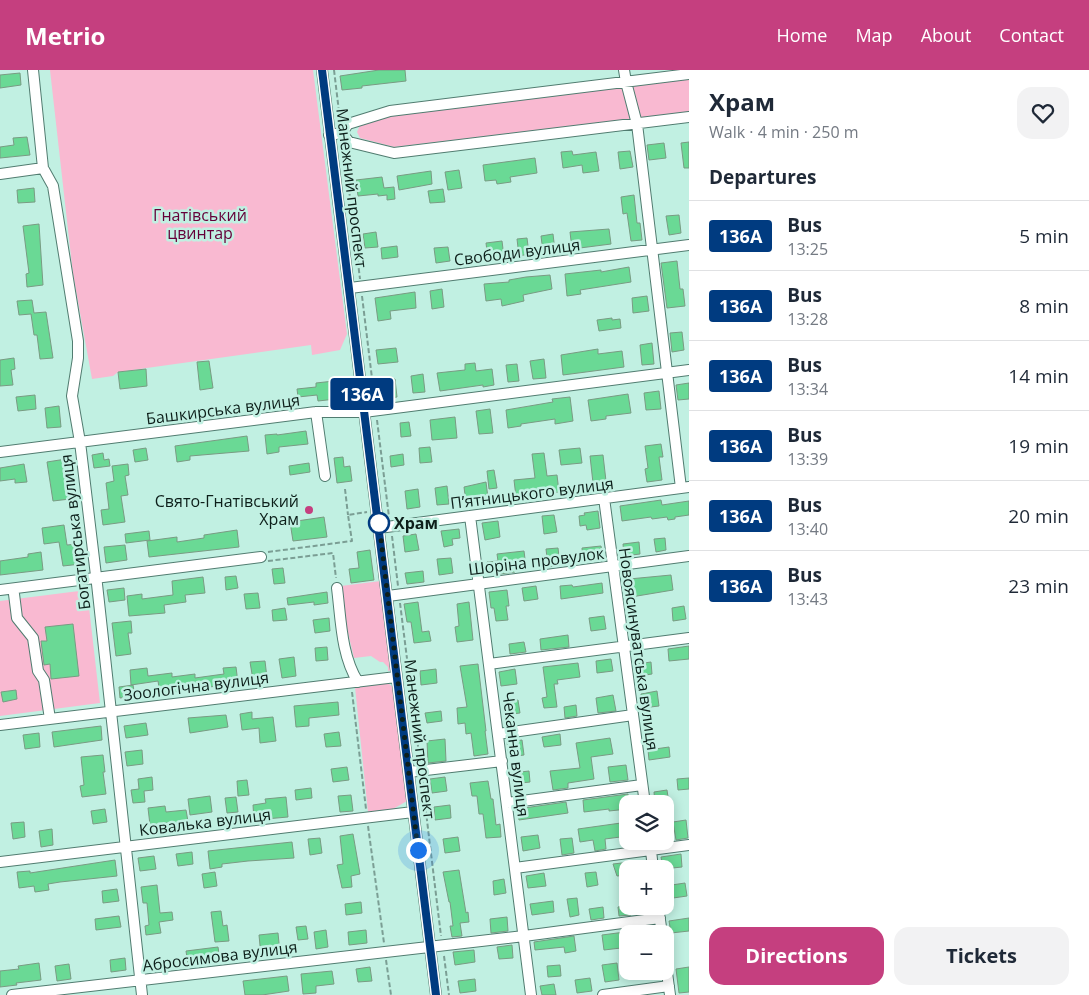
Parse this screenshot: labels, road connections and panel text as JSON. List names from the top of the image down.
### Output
{
  "streets": {
    "street": [
      "Манежний проспект",
      "Свободи вулиця",
      "Башкирська вулиця",
      "П’ятницького вулиця",
      "Богатирська вулиця",
      "Шоріна провулок",
      "Новоясинуватська вулиця",
      "Зоологічна вулиця",
      "Чеканна вулиця",
      "Ковалька вулиця",
      "Абросимова вулиця"
    ]
  },
  "crossings": [
    ["Манежний проспект", "Свободи вулиця"],
    ["Манежний проспект", "Башкирська вулиця"],
    ["Манежний проспект", "П’ятницького вулиця"],
    ["Манежний проспект", "Шоріна провулок"],
    ["Манежний проспект", "Зоологічна вулиця"],
    ["Манежний проспект", "Ковалька вулиця"],
    ["Манежний проспект", "Абросимова вулиця"],
    ["Башкирська вулиця", "Богатирська вулиця"],
    ["П’ятницького вулиця", "Новоясинуватська вулиця"],
    ["П’ятницького вулиця", "Чеканна вулиця"],
    ["Богатирська вулиця", "Зоологічна вулиця"],
    ["Богатирська вулиця", "Ковалька вулиця"],
    ["Богатирська вулиця", "Абросимова вулиця"],
    ["Шоріна провулок", "Новоясинуватська вулиця"],
    ["Шоріна провулок", "Чеканна вулиця"],
    ["Чеканна вулиця", "Абросимова вулиця"]
  ],
  "parks": ["Гнатівський цвинтар"],
  "places": ["Свято-Гнатівський Храм", "Храм"],
  "lines": ["bus line 136А"],
  "page": {
    "header": "Metrio",
    "nav": [
      "Home",
      "Map",
      "About",
      "Contact"
    ],
    "on_map": "136А",
    "heading": [
      ["Храм", "Walk · 4 min · 250 m"],
      "Departures"
    ],
    "list": [
      {
        "mark": "136А",
        "name": "Bus",
        "note": "13:25",
        "value": "5 min"
      },
      {
        "mark": "136А",
        "name": "Bus",
        "note": "13:28",
        "value": "8 min"
      },
      {
        "mark": "136А",
        "name": "Bus",
        "note": "13:34",
        "value": "14 min"
      },
      {
        "mark": "136А",
        "name": "Bus",
        "note": "13:39",
        "value": "19 min"
      },
      {
        "mark": "136А",
        "name": "Bus",
        "note": "13:40",
        "value": "20 min"
      },
      {
        "mark": "136А",
        "name": "Bus",
        "note": "13:43",
        "value": "23 min"
      }
    ],
    "map_buttons": ["+", "−"],
    "buttons": ["Directions", "Tickets"]
  }
}
